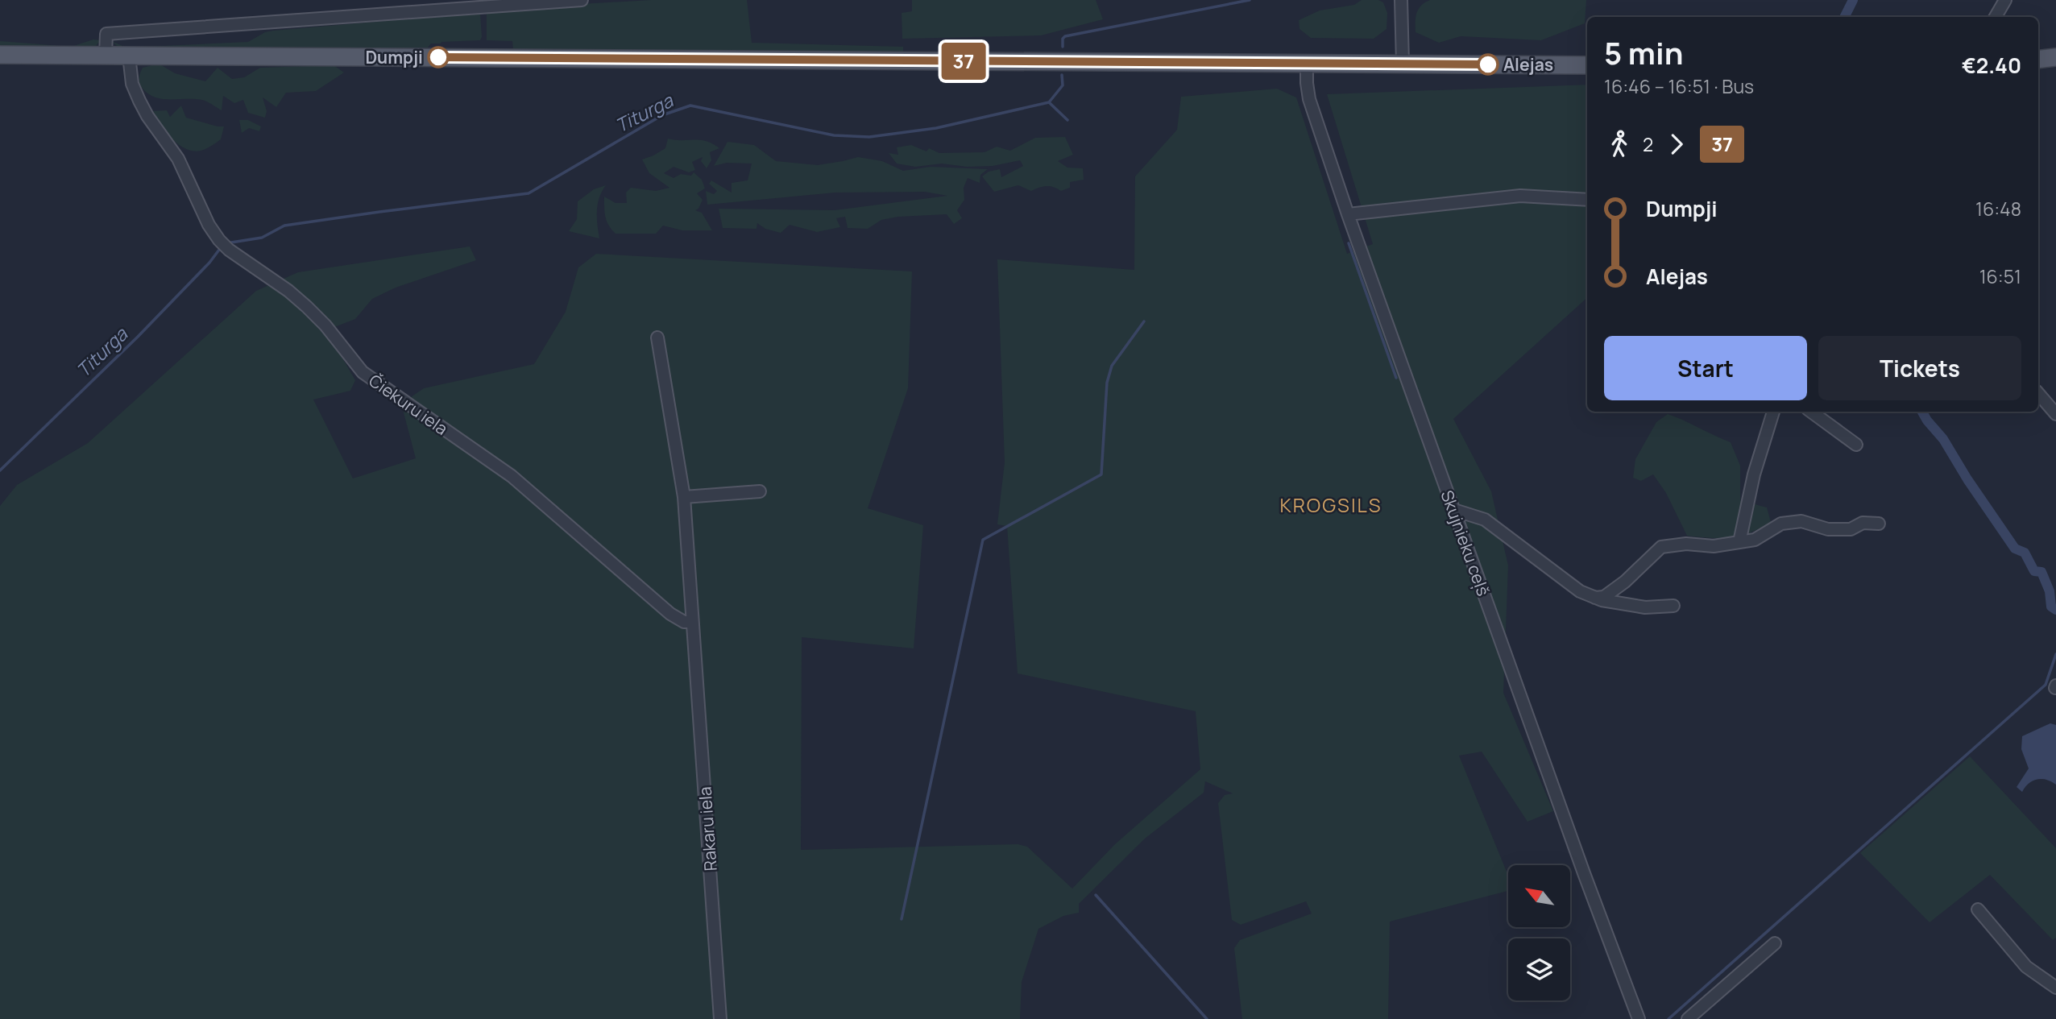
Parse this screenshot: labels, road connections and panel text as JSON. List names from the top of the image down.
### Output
{
  "streets": {
    "street": ["Čiekuru iela", "Skujnieku ceļš", "Rakaru iela"]
  },
  "crossings": [
    ["Čiekuru iela", "Rakaru iela"]
  ],
  "districts": ["KROGSILS"],
  "water": ["Titurga"],
  "places": ["Dumpji", "Alejas"],
  "lines": ["bus line 37"],
  "north": "top left",
  "page": {
    "on_map": "37",
    "heading": ["5 min", "16:46 – 16:51 · Bus", "€2.40"],
    "legs": ["2", "37"],
    "list": [
      {
        "name": "Dumpji",
        "value": "16:48"
      },
      {
        "name": "Alejas",
        "value": "16:51"
      }
    ],
    "buttons": ["Start", "Tickets"]
  }
}
